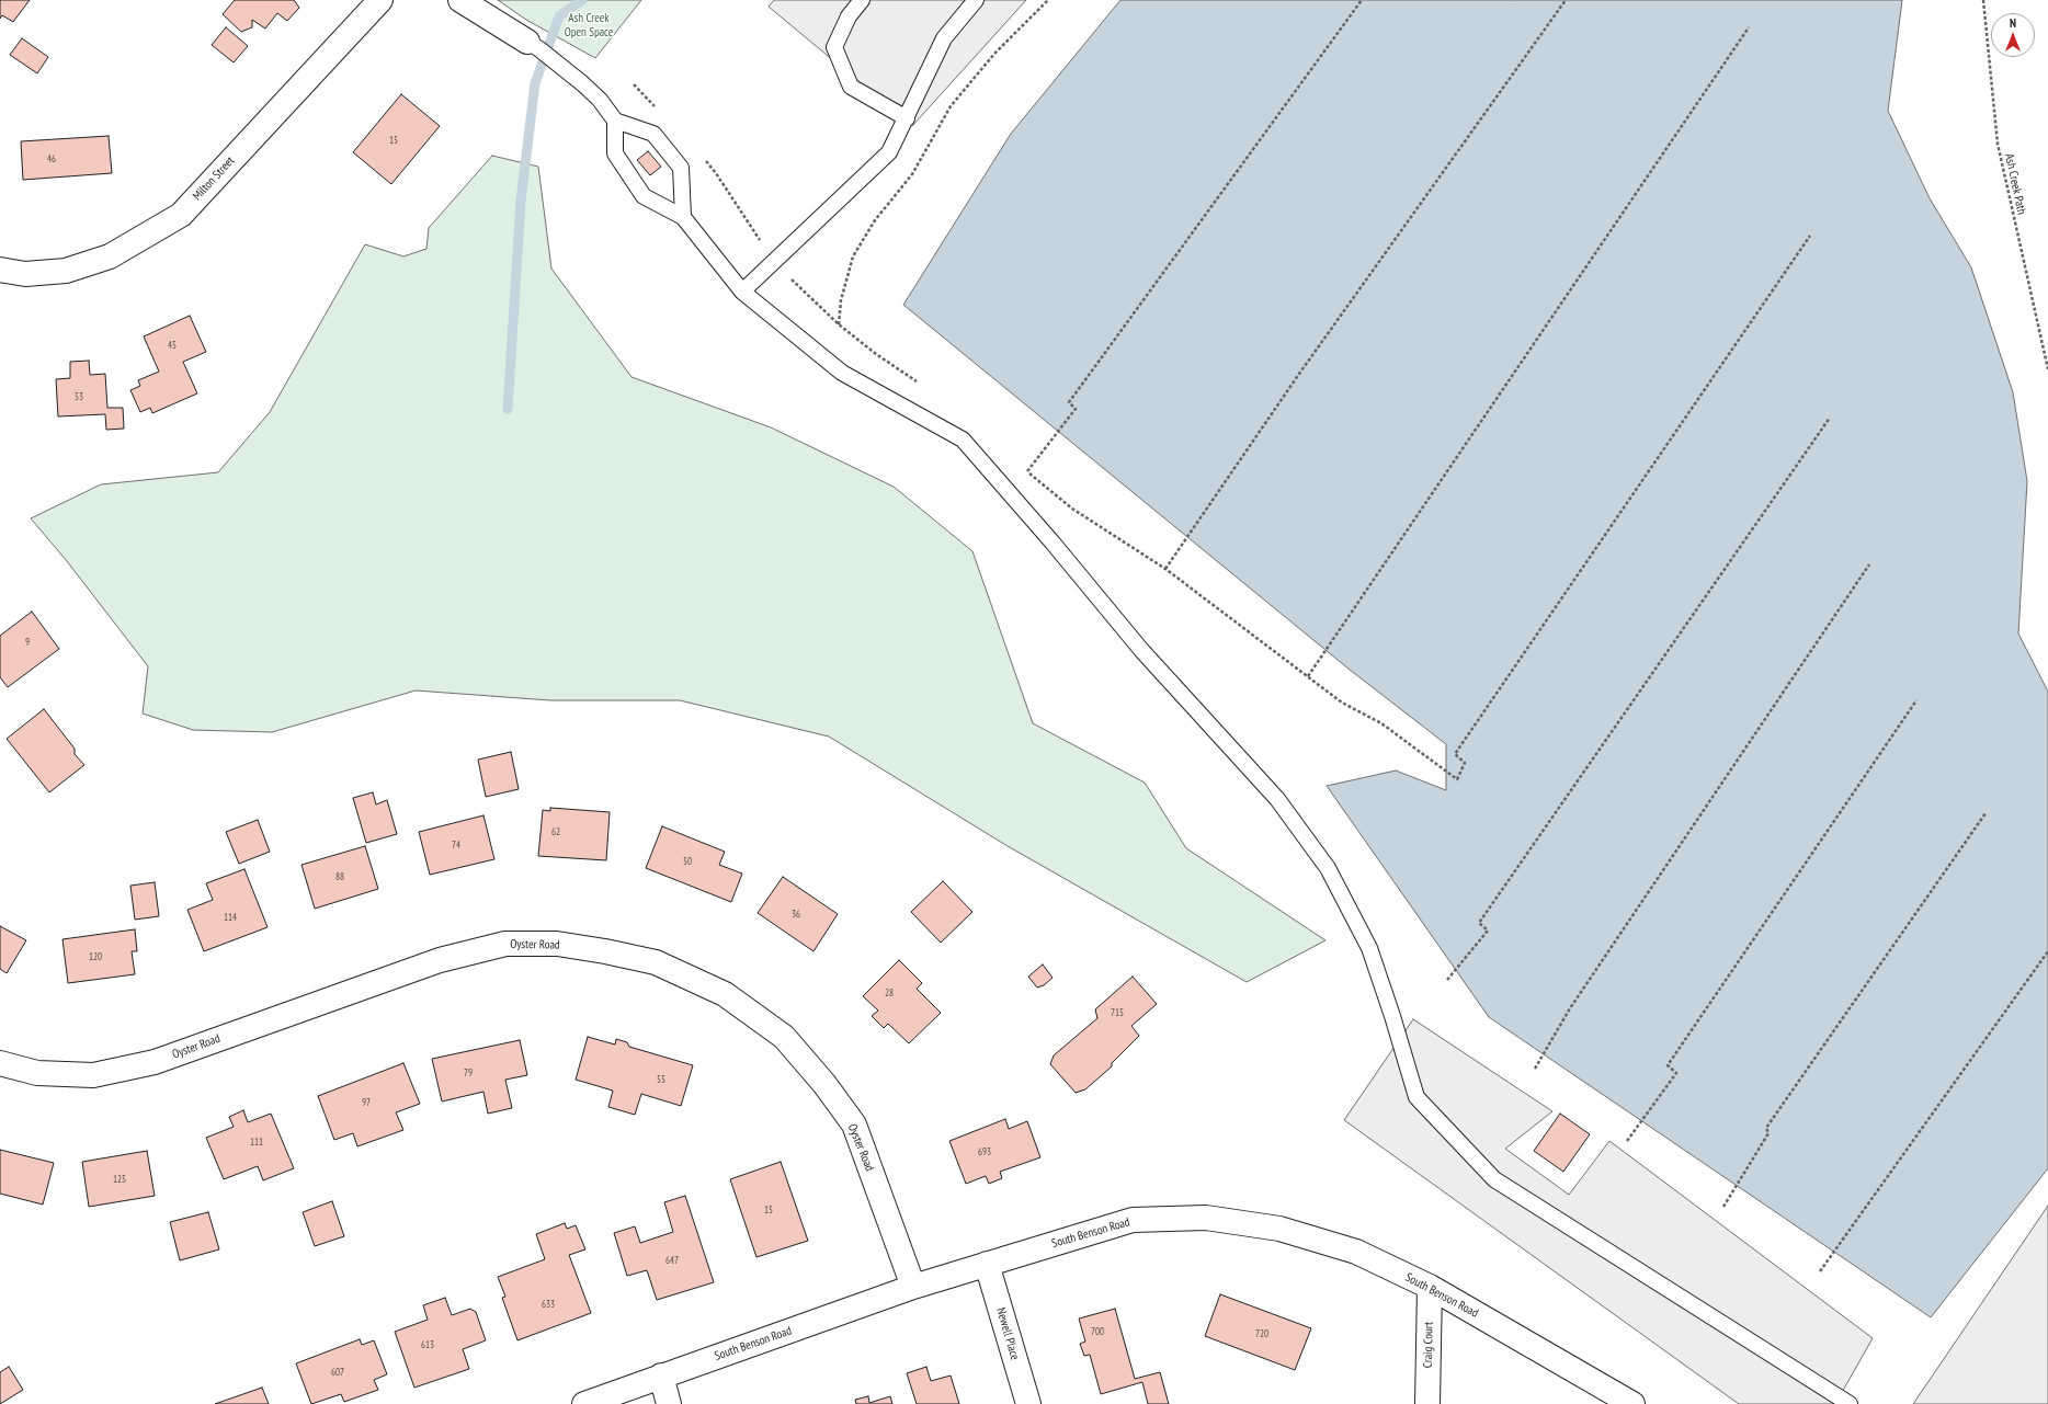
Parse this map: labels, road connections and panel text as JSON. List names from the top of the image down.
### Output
{
  "streets": {
    "street": [
      "Milton Street",
      "Oyster Road",
      "South Benson Road",
      "Newell Place",
      "Craig Court"
    ],
    "path": ["Ash Creek Path"]
  },
  "crossings": [
    ["Oyster Road", "South Benson Road"],
    ["South Benson Road", "Newell Place"],
    ["South Benson Road", "Craig Court"]
  ],
  "parks": ["Ash Creek Open Space"],
  "house_numbers": [
    "15",
    "46",
    "45",
    "53",
    "9",
    "62",
    "74",
    "50",
    "88",
    "36",
    "114",
    "120",
    "28",
    "715",
    "79",
    "55",
    "97",
    "111",
    "693",
    "125",
    "15",
    "647",
    "633",
    "700",
    "720",
    "613",
    "607"
  ],
  "north": "top"
}
